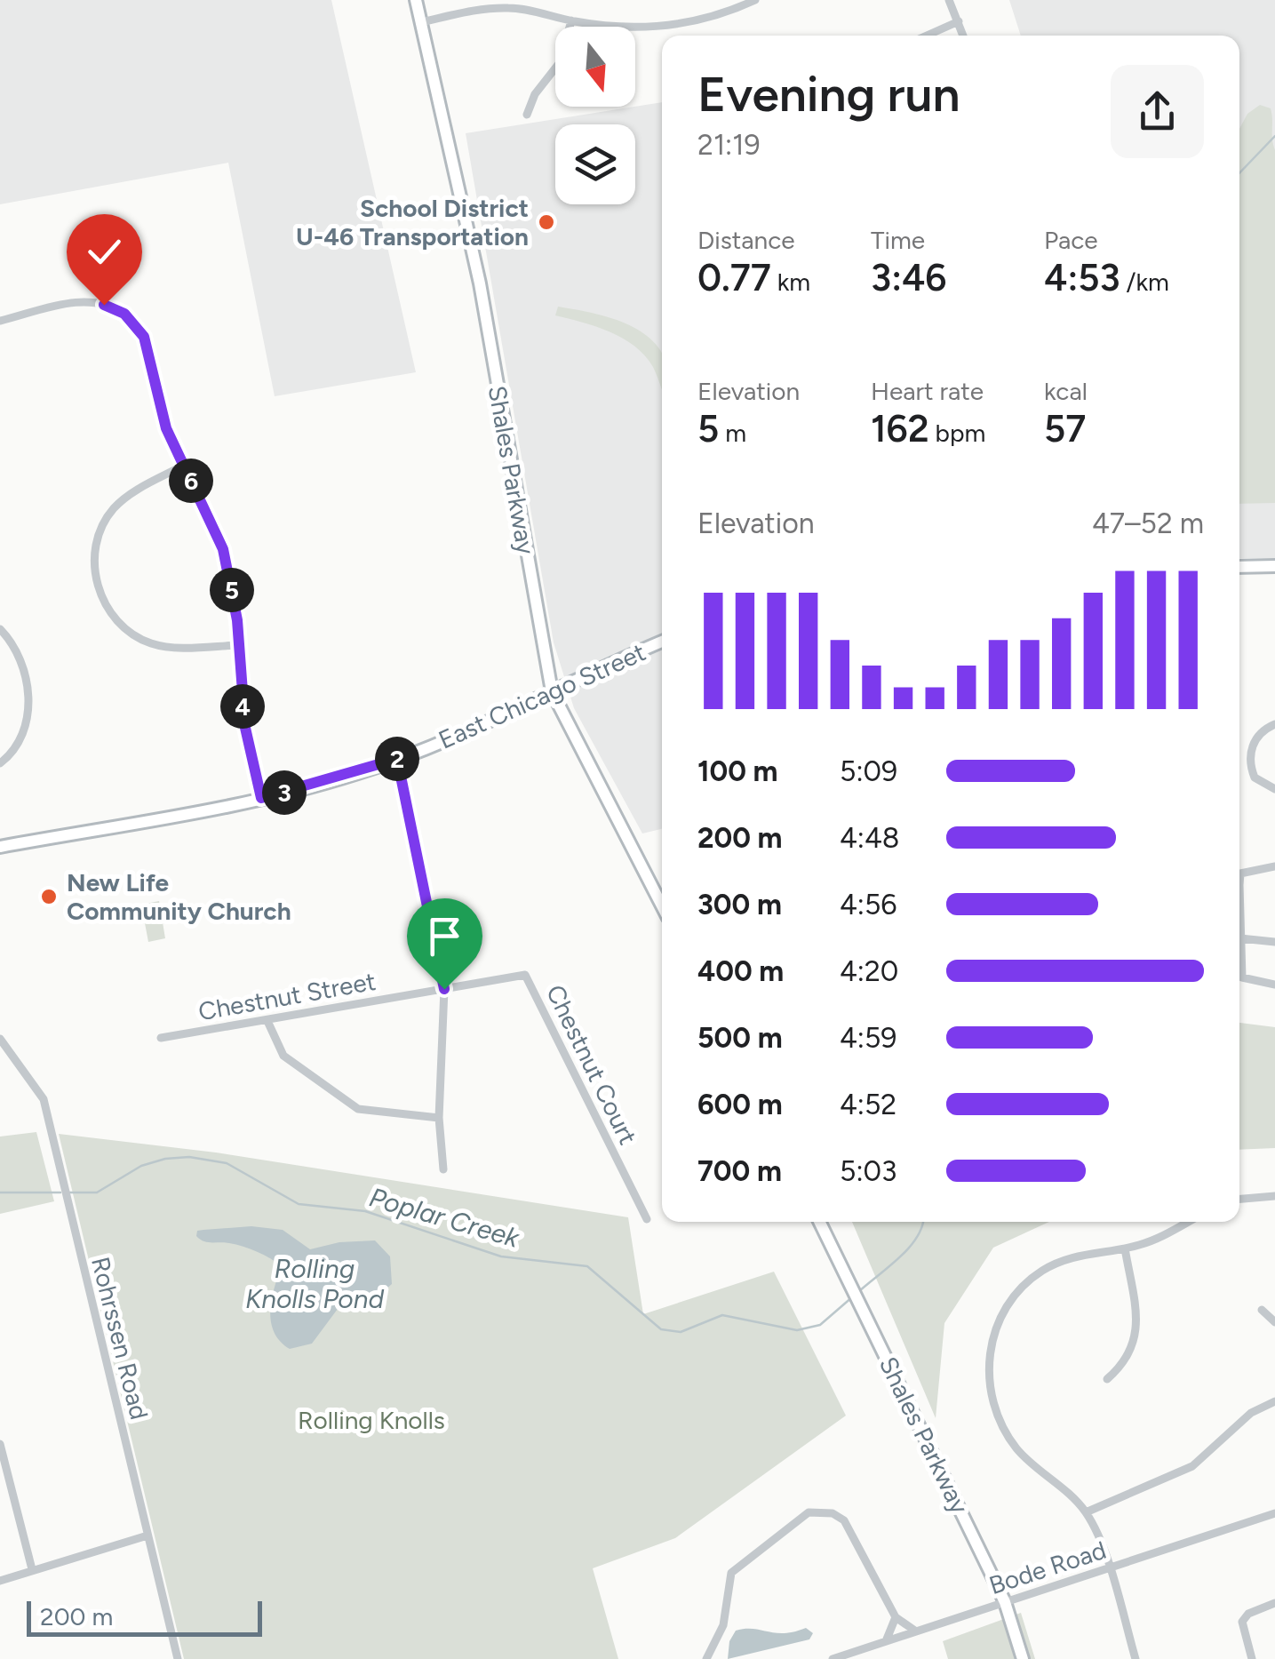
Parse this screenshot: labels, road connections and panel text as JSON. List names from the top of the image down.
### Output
{
  "streets": {
    "street": [
      "Shales Parkway",
      "East Chicago Street",
      "Chestnut Street",
      "Chestnut Court",
      "Rohrssen Road",
      "Bode Road"
    ]
  },
  "crossings": [
    ["Shales Parkway", "East Chicago Street"],
    ["Shales Parkway", "Bode Road"],
    ["Chestnut Street", "Chestnut Court"]
  ],
  "water": ["Poplar Creek", "Rolling Knolls Pond"],
  "parks": ["Rolling Knolls"],
  "places": ["School District U-46 Transportation", "New Life Community Church"],
  "scale_bar": "200 m",
  "north": "bottom",
  "page": {
    "heading": ["Evening run", "21:19"],
    "stats": [
      ["Distance", "0.77 km"],
      ["Time", "3:46"],
      ["Pace", "4:53 /km"],
      ["Elevation", "5 m"],
      ["Heart rate", "162 bpm"],
      ["kcal", "57"]
    ],
    "pins": [
      "6",
      "5",
      "4",
      "2",
      "3"
    ],
    "chart": ["Elevation", "47–52 m"],
    "list": [
      {
        "name": "100 m",
        "note": "5:09"
      },
      {
        "name": "200 m",
        "note": "4:48"
      },
      {
        "name": "300 m",
        "note": "4:56"
      },
      {
        "name": "400 m",
        "note": "4:20"
      },
      {
        "name": "500 m",
        "note": "4:59"
      },
      {
        "name": "600 m",
        "note": "4:52"
      },
      {
        "name": "700 m",
        "note": "5:03"
      }
    ],
    "scale": "200 m"
  }
}
